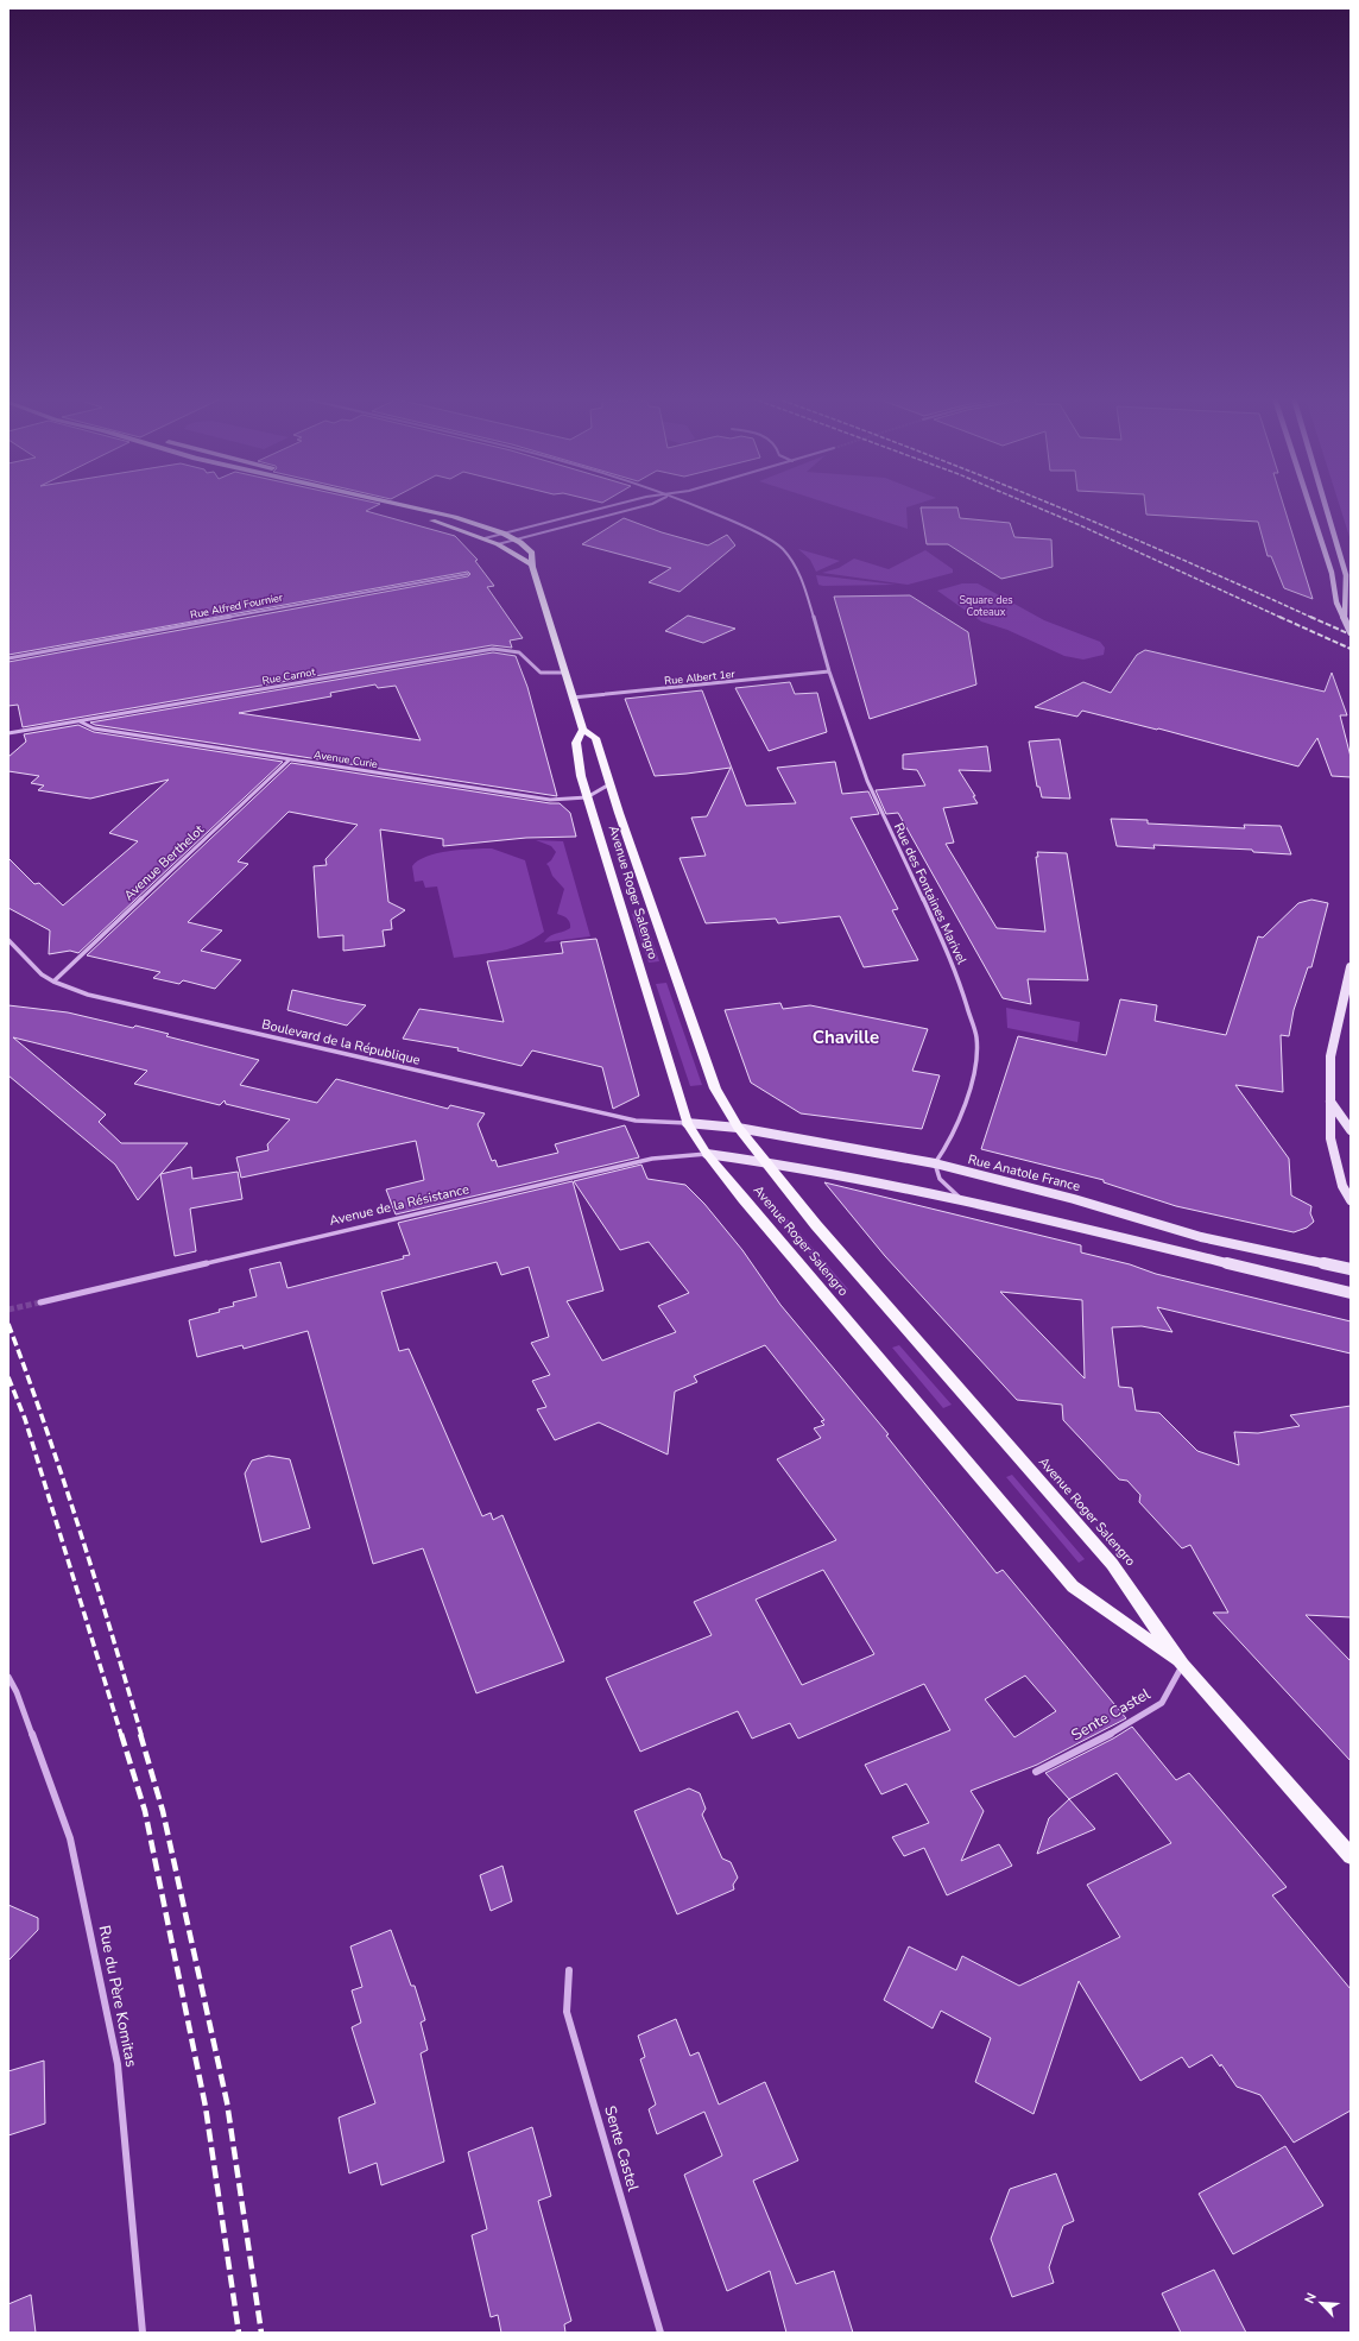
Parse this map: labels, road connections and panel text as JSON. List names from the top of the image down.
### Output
{
  "streets": {
    "main road": ["Avenue Roger Salengro", "Rue Anatole France", "Avenue de la Résistance"],
    "street": [
      "Rue Alfred Fournier",
      "Rue Carnot",
      "Rue Albert 1er",
      "Avenue Curie",
      "Avenue Berthelot",
      "Rue des Fontaines Marivel",
      "Boulevard de la République",
      "Sente Castel",
      "Rue du Père Komitas"
    ]
  },
  "crossings": [
    ["Rue Carnot", "Avenue Curie"],
    ["Rue Carnot", "Avenue Roger Salengro"],
    ["Rue Albert 1er", "Avenue Roger Salengro"],
    ["Rue Albert 1er", "Rue des Fontaines Marivel"],
    ["Avenue Curie", "Avenue Berthelot"],
    ["Avenue Curie", "Avenue Roger Salengro"],
    ["Avenue Berthelot", "Boulevard de la République"],
    ["Avenue Roger Salengro", "Boulevard de la République"],
    ["Avenue Roger Salengro", "Rue Anatole France"],
    ["Avenue Roger Salengro", "Avenue de la Résistance"],
    ["Avenue Roger Salengro", "Sente Castel"],
    ["Rue des Fontaines Marivel", "Rue Anatole France"],
    ["Boulevard de la République", "Rue Anatole France"]
  ],
  "districts": ["Chaville"],
  "parks": ["Square des Coteaux"],
  "north": "top left"
}
